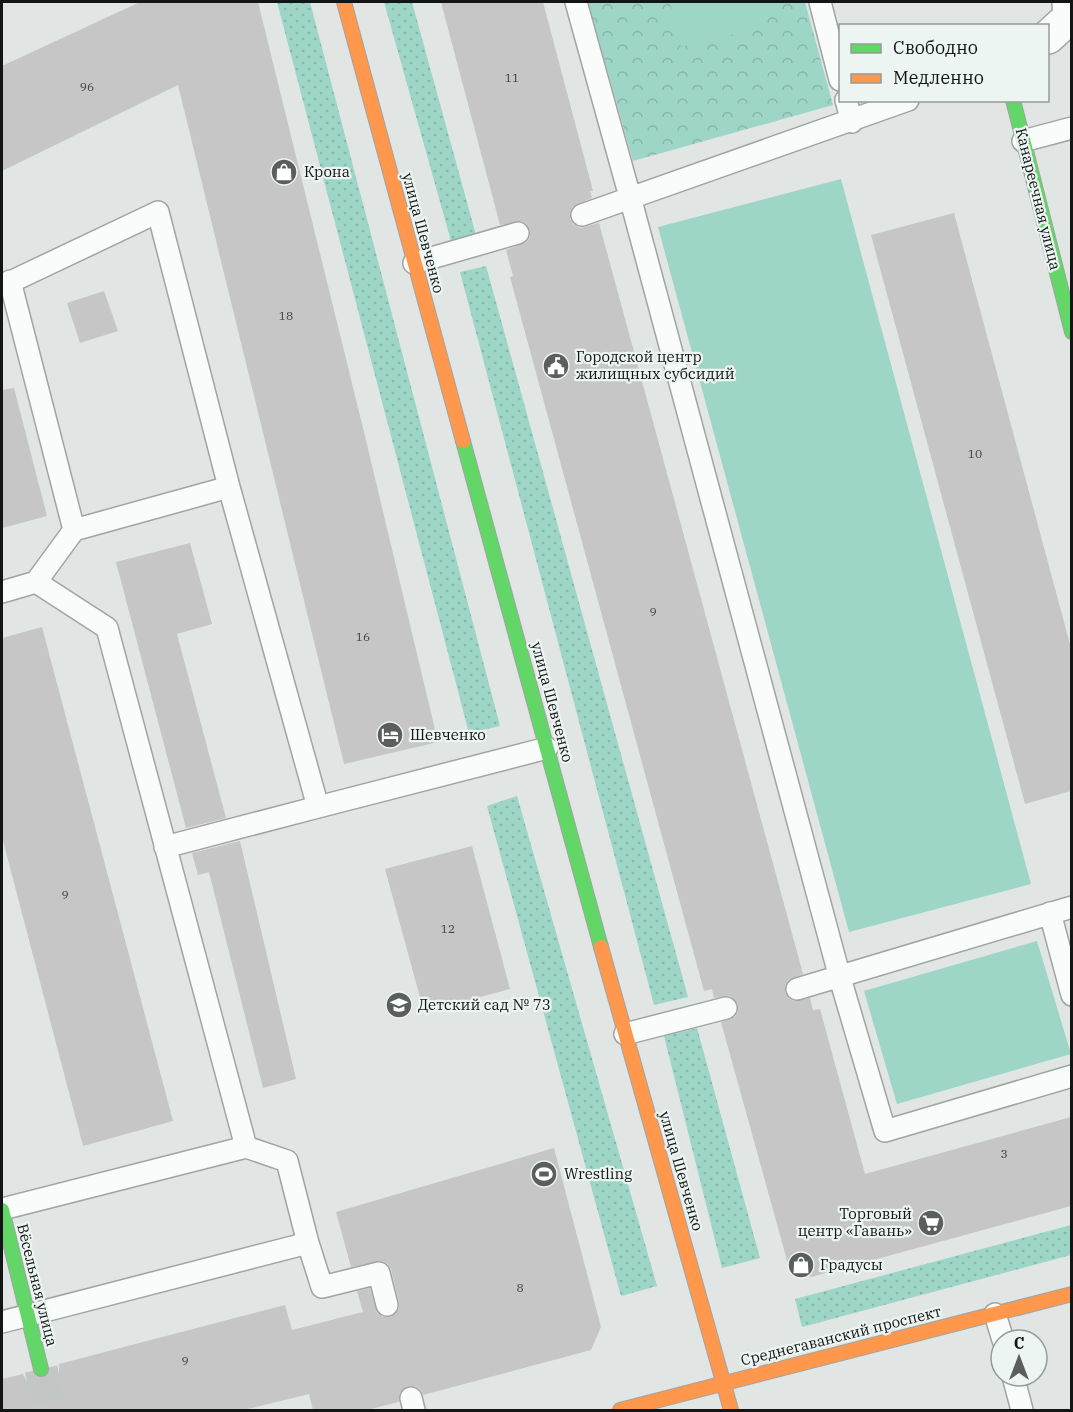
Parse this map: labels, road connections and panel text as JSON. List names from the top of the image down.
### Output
{
  "streets": {
    "street": [
      "Канареечная улица",
      "улица Шевченко",
      "Вёсельная улица",
      "Среднегаванский проспект"
    ]
  },
  "crossings": [
    ["улица Шевченко", "Среднегаванский проспект"]
  ],
  "places": {
    "shop": ["Крона", "Градусы"],
    "public building": ["Городской центр жилищных субсидий"],
    "hotel": ["Шевченко"],
    "school or university": ["Детский сад № 73"],
    "sports": ["Wrestling"],
    "supermarket": ["Торговый центр «Гавань»"]
  },
  "house_numbers": [
    "11",
    "96",
    "18",
    "10",
    "9",
    "16",
    "9",
    "12",
    "3",
    "8",
    "9"
  ],
  "legend": ["Свободно", "Медленно"],
  "north": "top"
}
